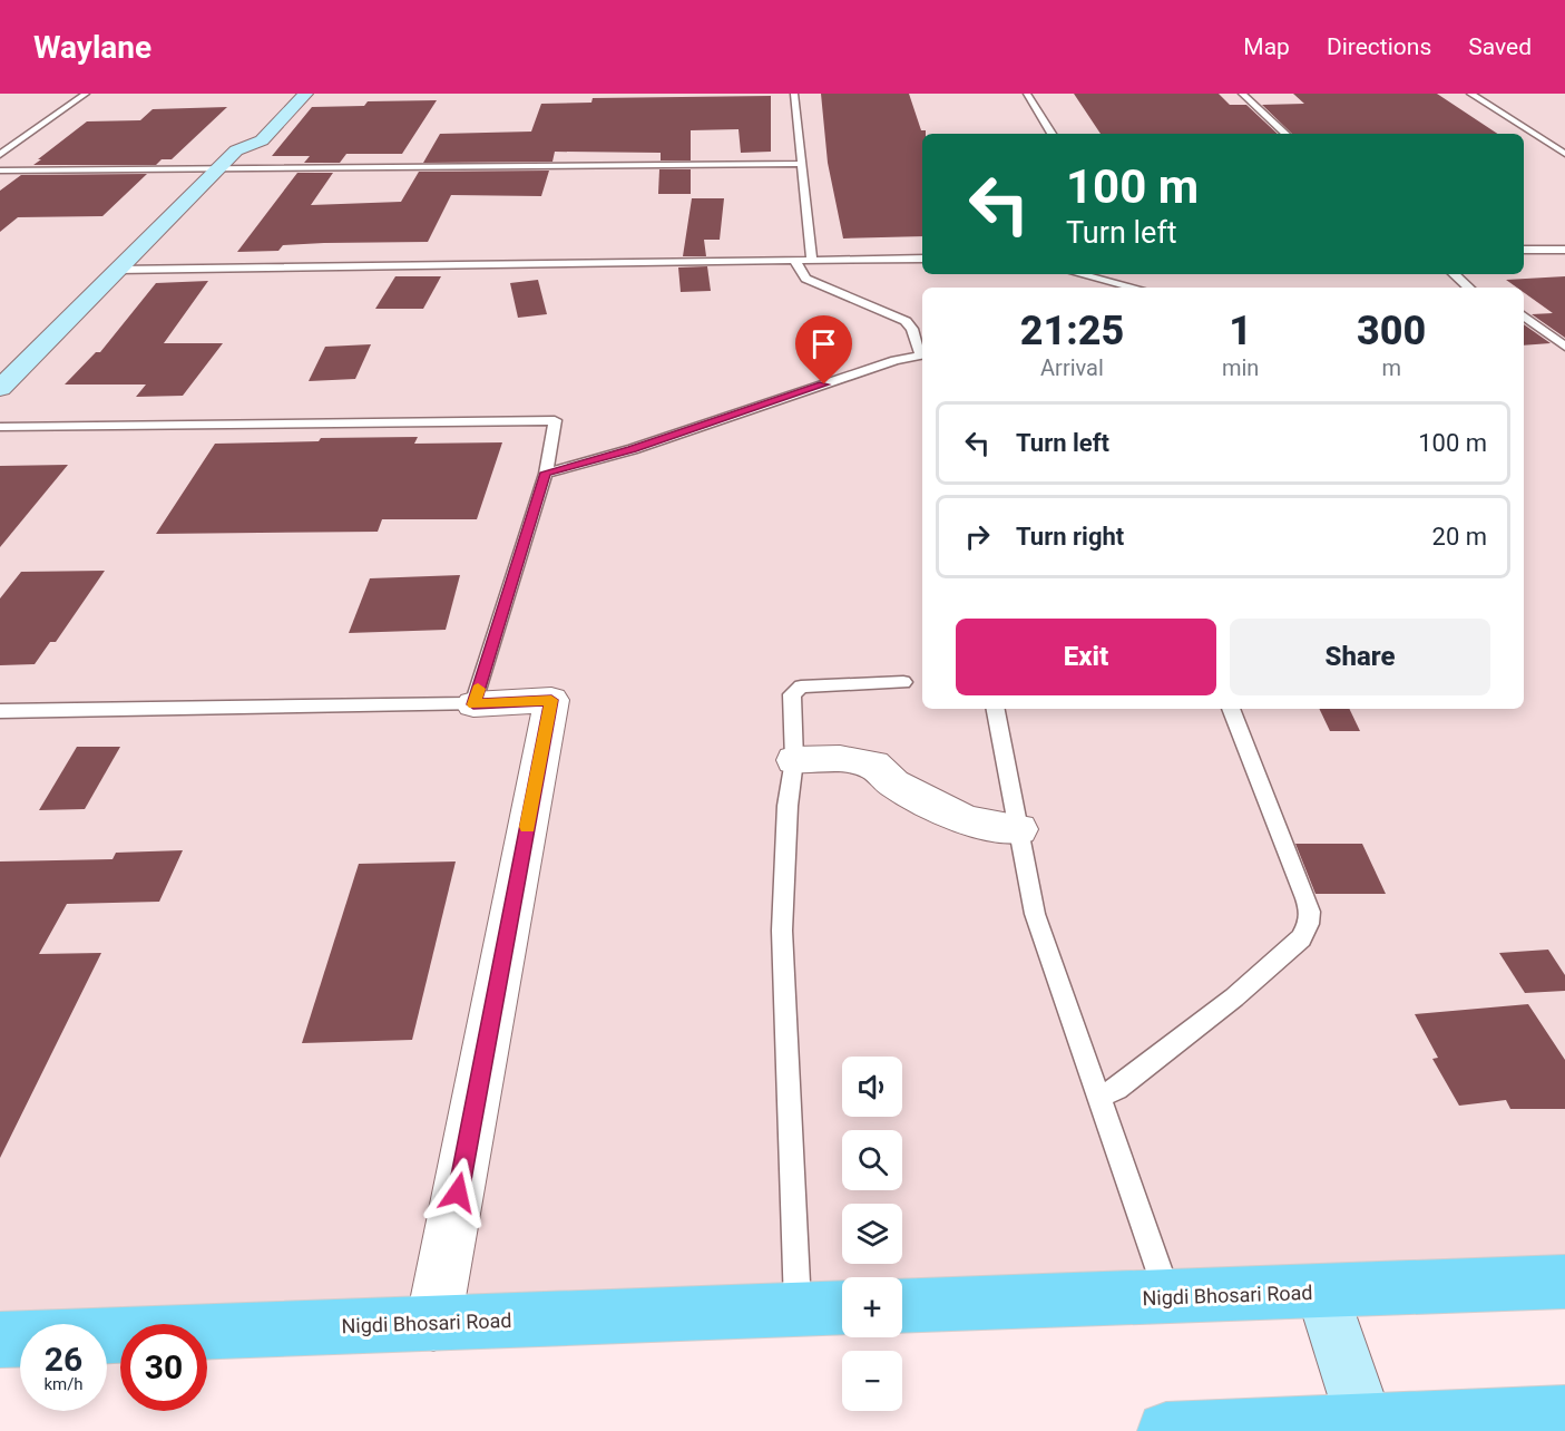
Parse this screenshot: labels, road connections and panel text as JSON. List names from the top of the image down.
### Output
{
  "streets": {
    "main road": ["Nigdi Bhosari Road"]
  },
  "page": {
    "header": "Waylane",
    "nav": ["Map", "Directions", "Saved"],
    "turn": ["100 m", "Turn left"],
    "eta": [
      "21:25",
      "Arrival",
      "1",
      "min",
      "300",
      "m"
    ],
    "list": [
      {
        "name": "Turn left",
        "value": "100 m"
      },
      {
        "name": "Turn right",
        "value": "20 m"
      }
    ],
    "buttons": ["Exit", "Share"],
    "map_buttons": ["+", "−"],
    "speed": "26 km/h",
    "limit": "30"
  }
}
